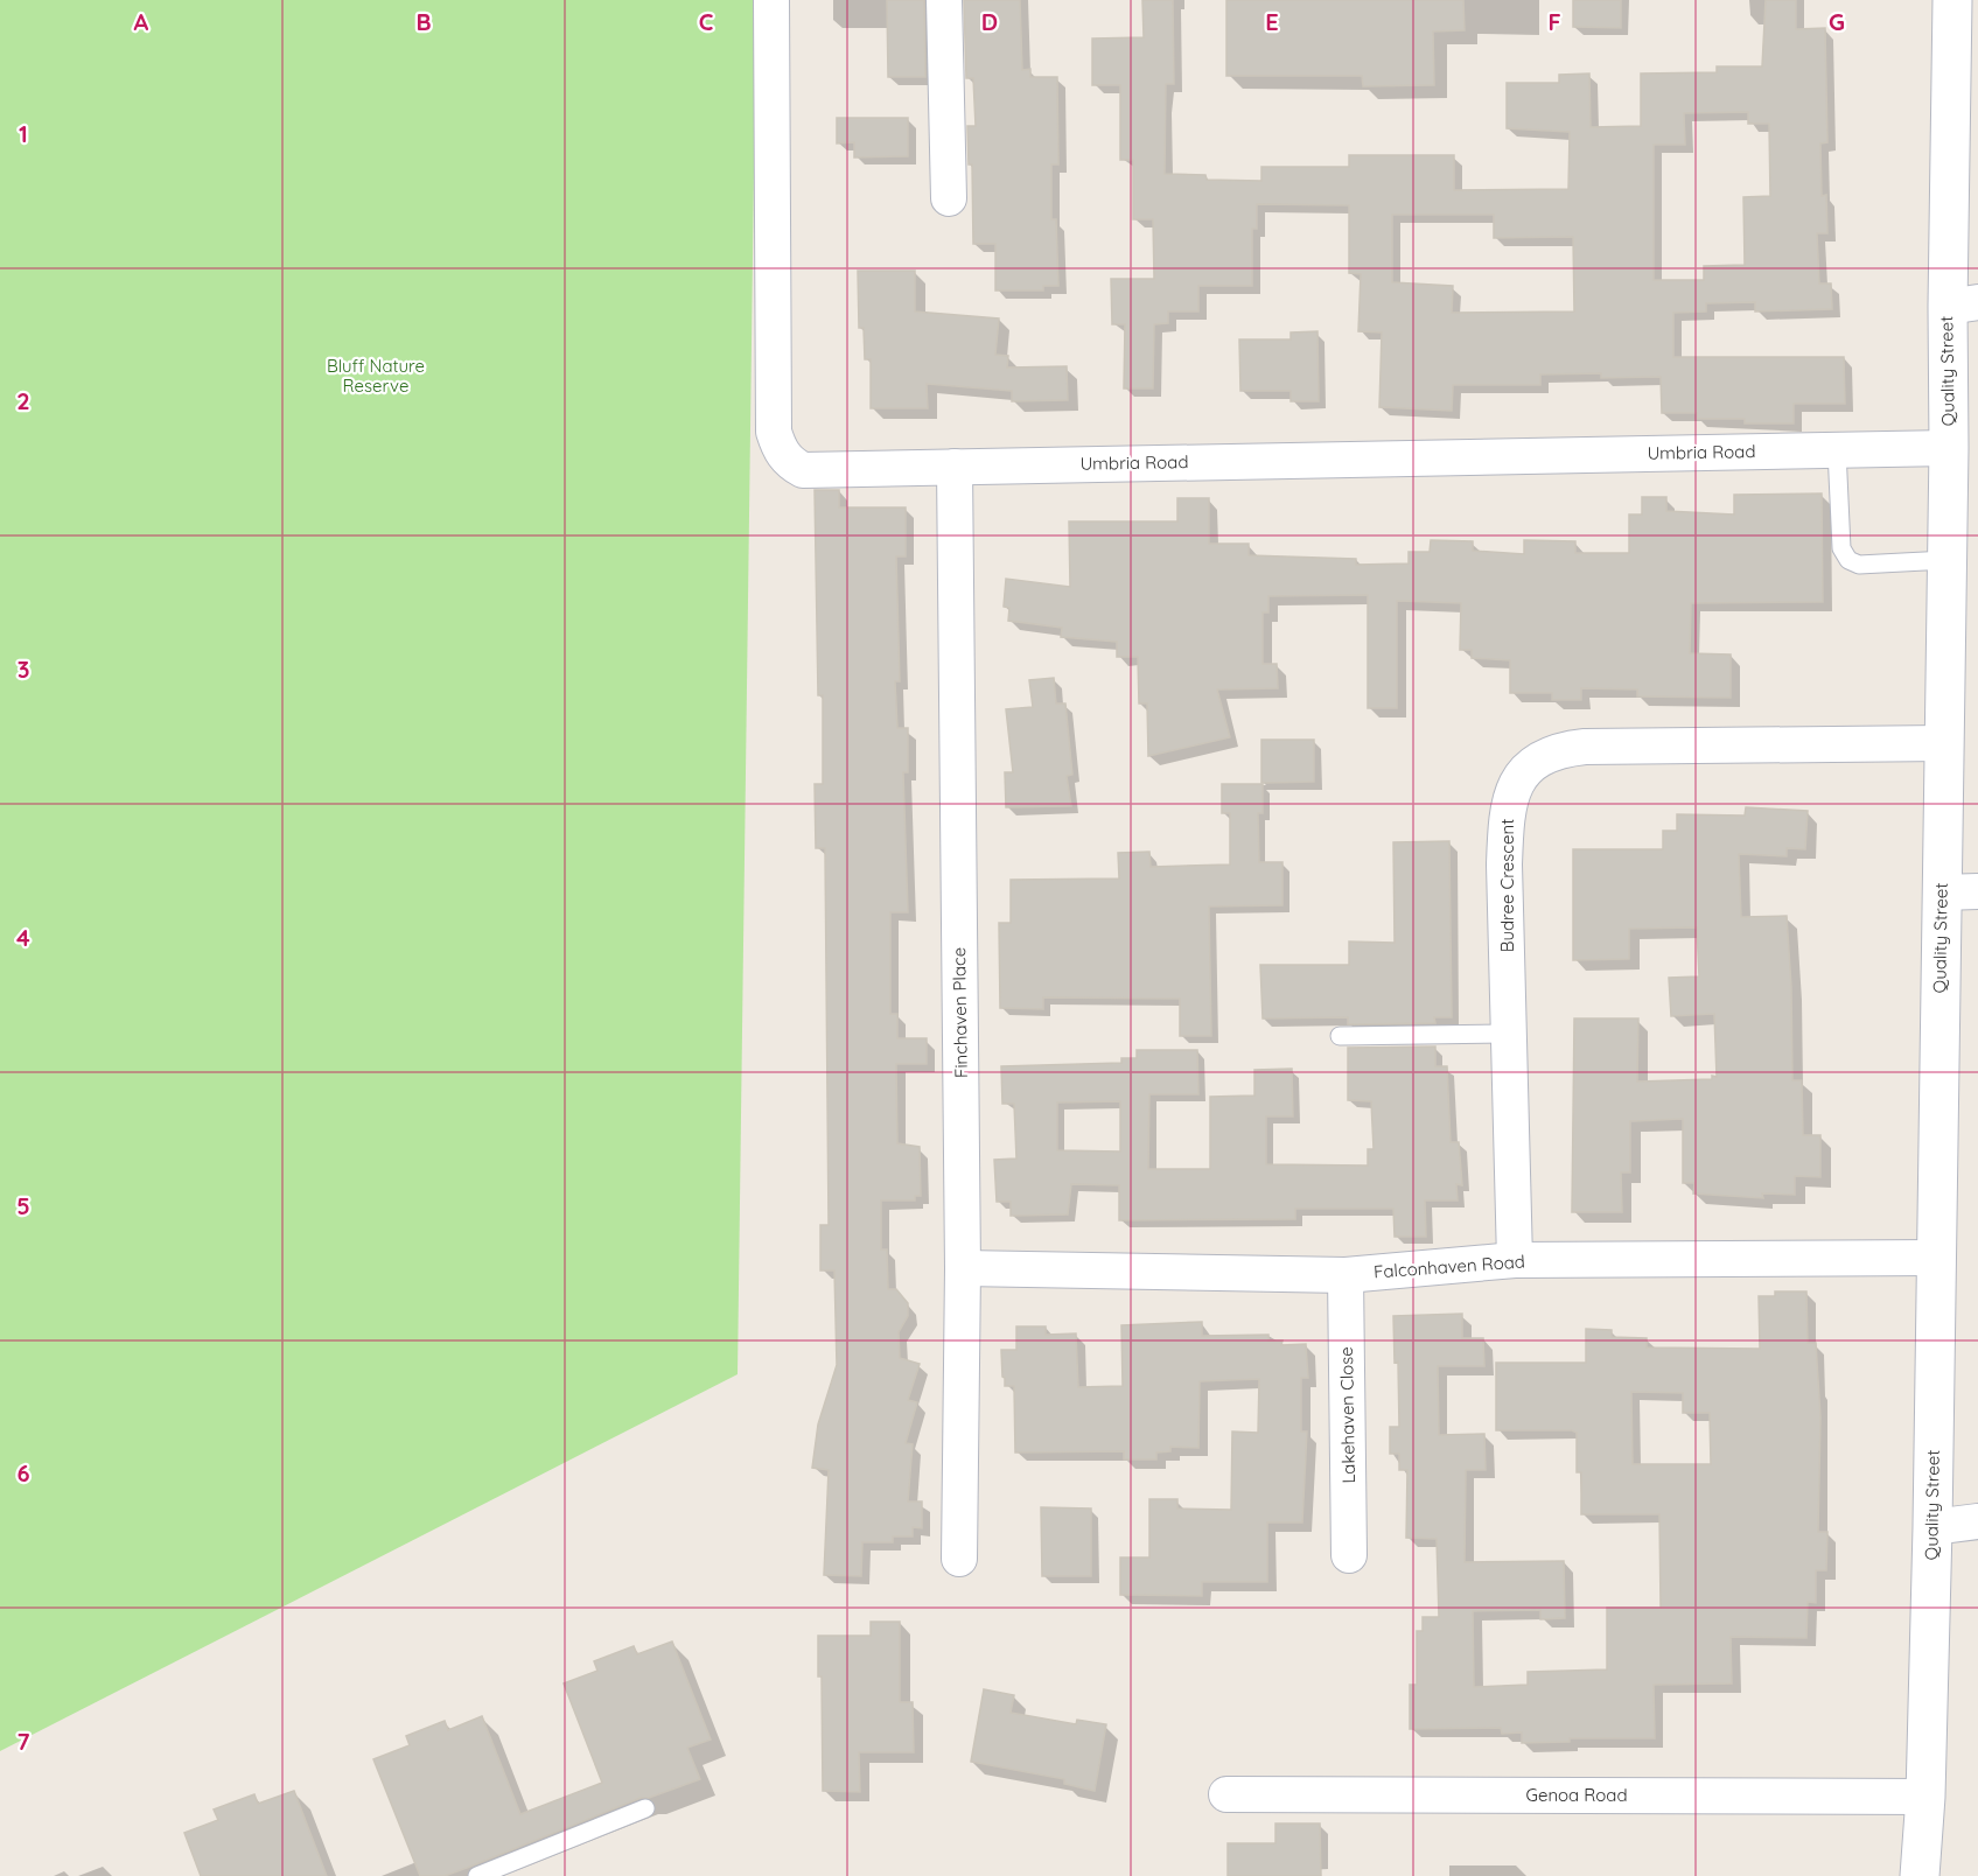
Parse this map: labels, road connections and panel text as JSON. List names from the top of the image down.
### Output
{
  "streets": {
    "street": [
      "Quality Street",
      "Umbria Road",
      "Budree Crescent",
      "Finchaven Place",
      "Falconhaven Road",
      "Lakehaven Close",
      "Genoa Road"
    ]
  },
  "crossings": [
    ["Quality Street", "Umbria Road"],
    ["Quality Street", "Budree Crescent"],
    ["Quality Street", "Falconhaven Road"],
    ["Quality Street", "Genoa Road"],
    ["Umbria Road", "Finchaven Place"],
    ["Budree Crescent", "Falconhaven Road"],
    ["Finchaven Place", "Falconhaven Road"],
    ["Falconhaven Road", "Lakehaven Close"]
  ],
  "parks": ["Bluff Nature Reserve"],
  "grid": {
    "columns": [
      "A",
      "B",
      "C",
      "D",
      "E",
      "F",
      "G"
    ],
    "rows": [
      "1",
      "2",
      "3",
      "4",
      "5",
      "6",
      "7"
    ]
  }
}
